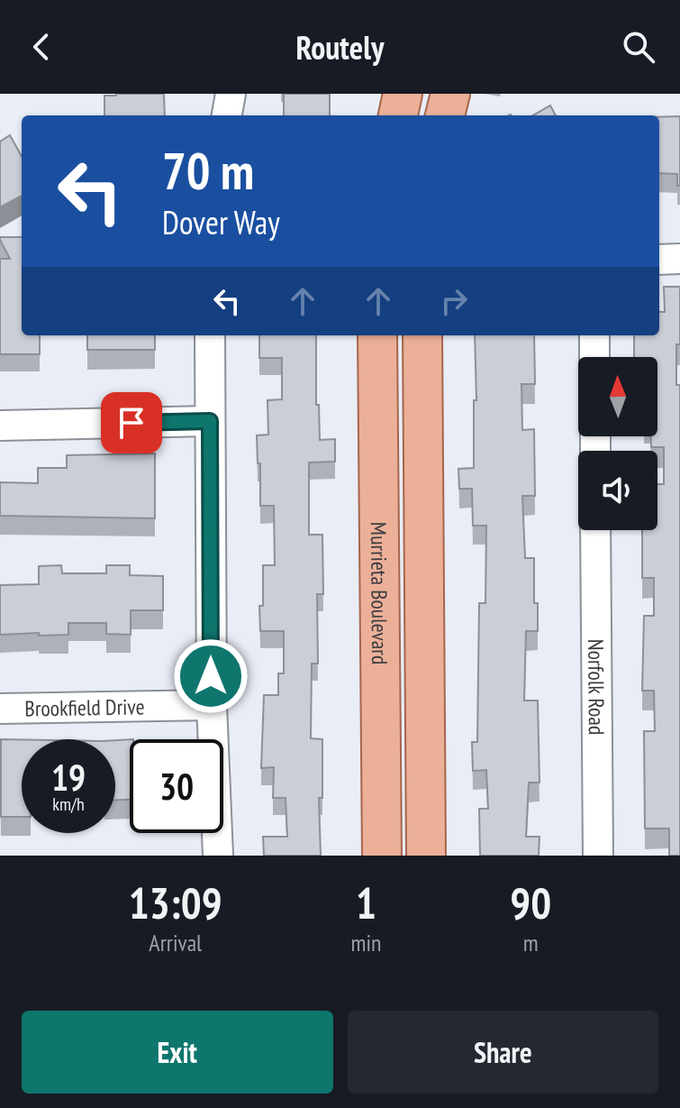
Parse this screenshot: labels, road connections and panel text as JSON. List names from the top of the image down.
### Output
{
  "streets": {
    "main road": ["Murrieta Boulevard"],
    "street": ["Norfolk Road", "Brookfield Drive"]
  },
  "north": "top",
  "page": {
    "header": "Routely",
    "turn": ["70 m", "Dover Way"],
    "speed": "19 km/h",
    "limit": "30",
    "eta": [
      "13:09",
      "Arrival",
      "1",
      "min",
      "90",
      "m"
    ],
    "buttons": ["Exit", "Share"]
  }
}
